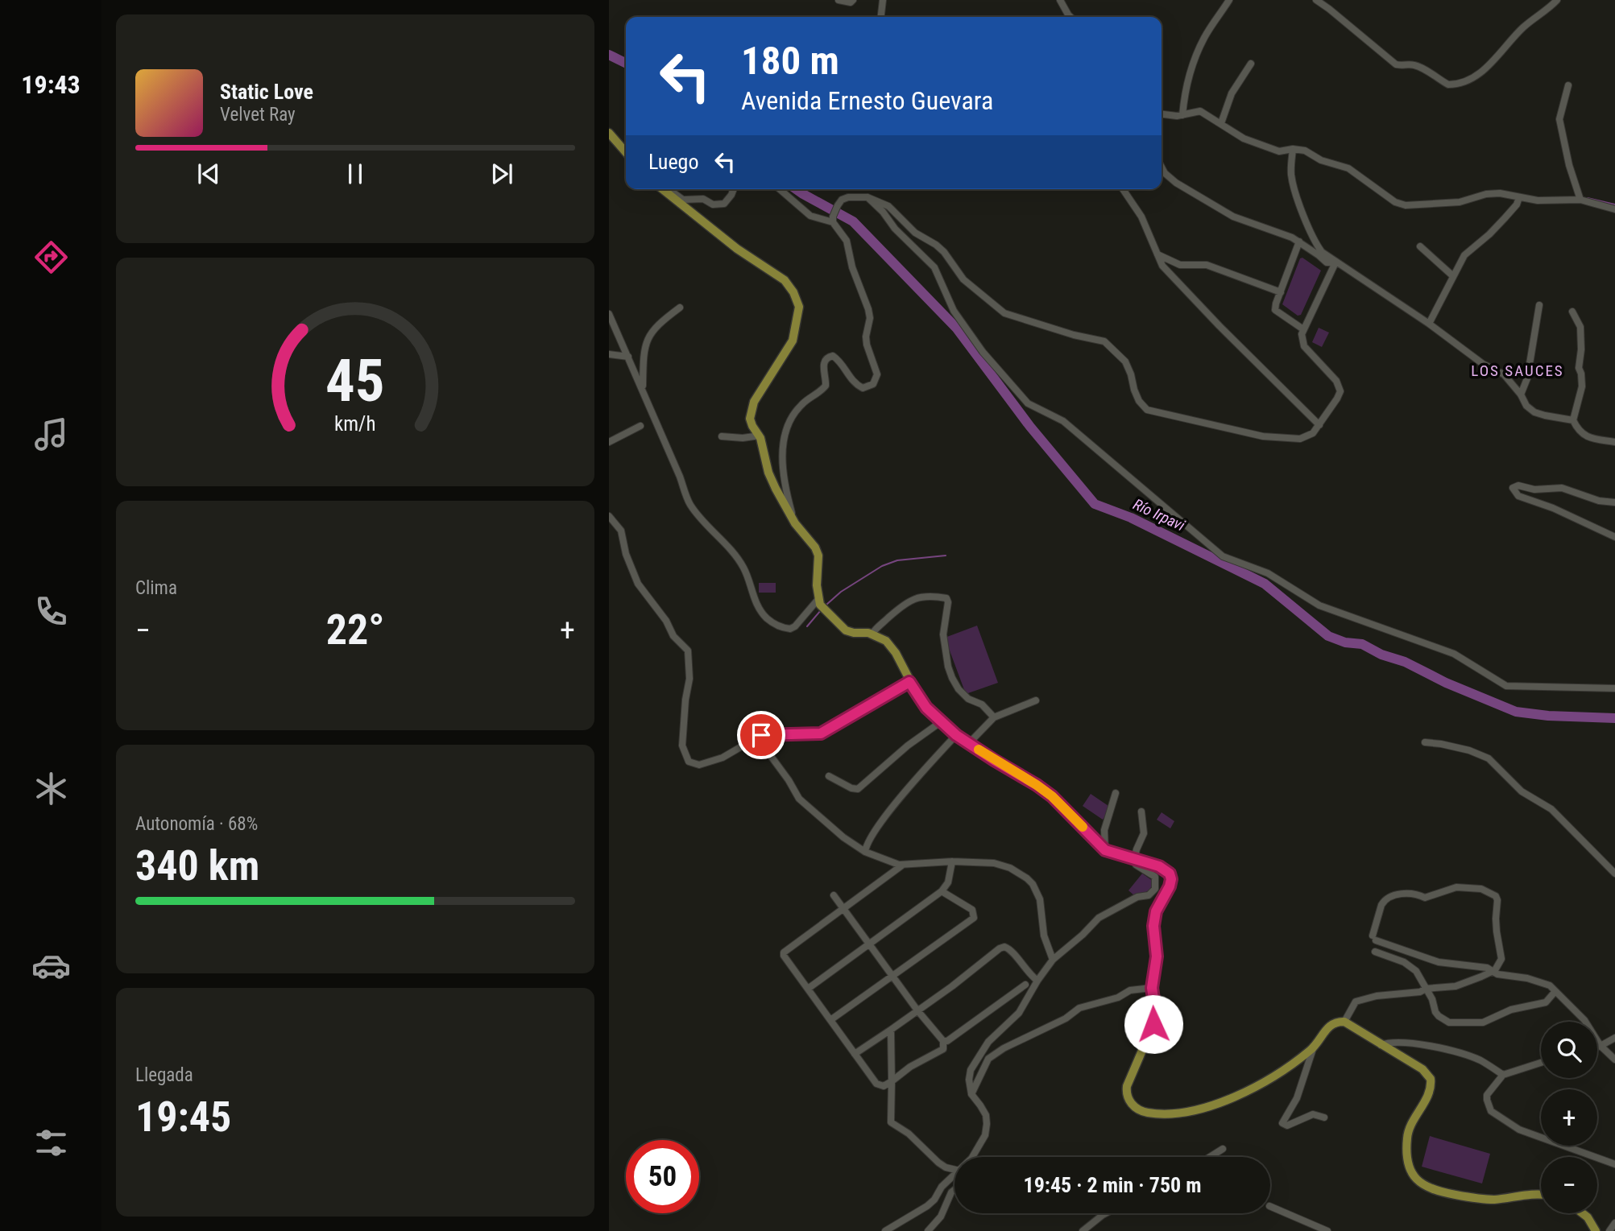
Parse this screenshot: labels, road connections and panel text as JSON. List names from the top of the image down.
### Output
{
  "districts": ["LOS SAUCES"],
  "water": ["Río Irpavi"],
  "page": {
    "tabs": "19:43",
    "turn": ["180 m", "Avenida Ernesto Guevara"],
    "song": ["Static Love", "Velvet Ray"],
    "then": "Luego",
    "tile": [
      "Clima",
      ["Autonomía · 68%", "340 km"],
      ["Llegada", "19:45"]
    ],
    "heat": ["−", "22°", "+"],
    "map_buttons": ["+", "−"],
    "limit": "50",
    "trip": "19:45 · 2 min · 750 m",
    "gauge": ["45", "km/h"]
  }
}
